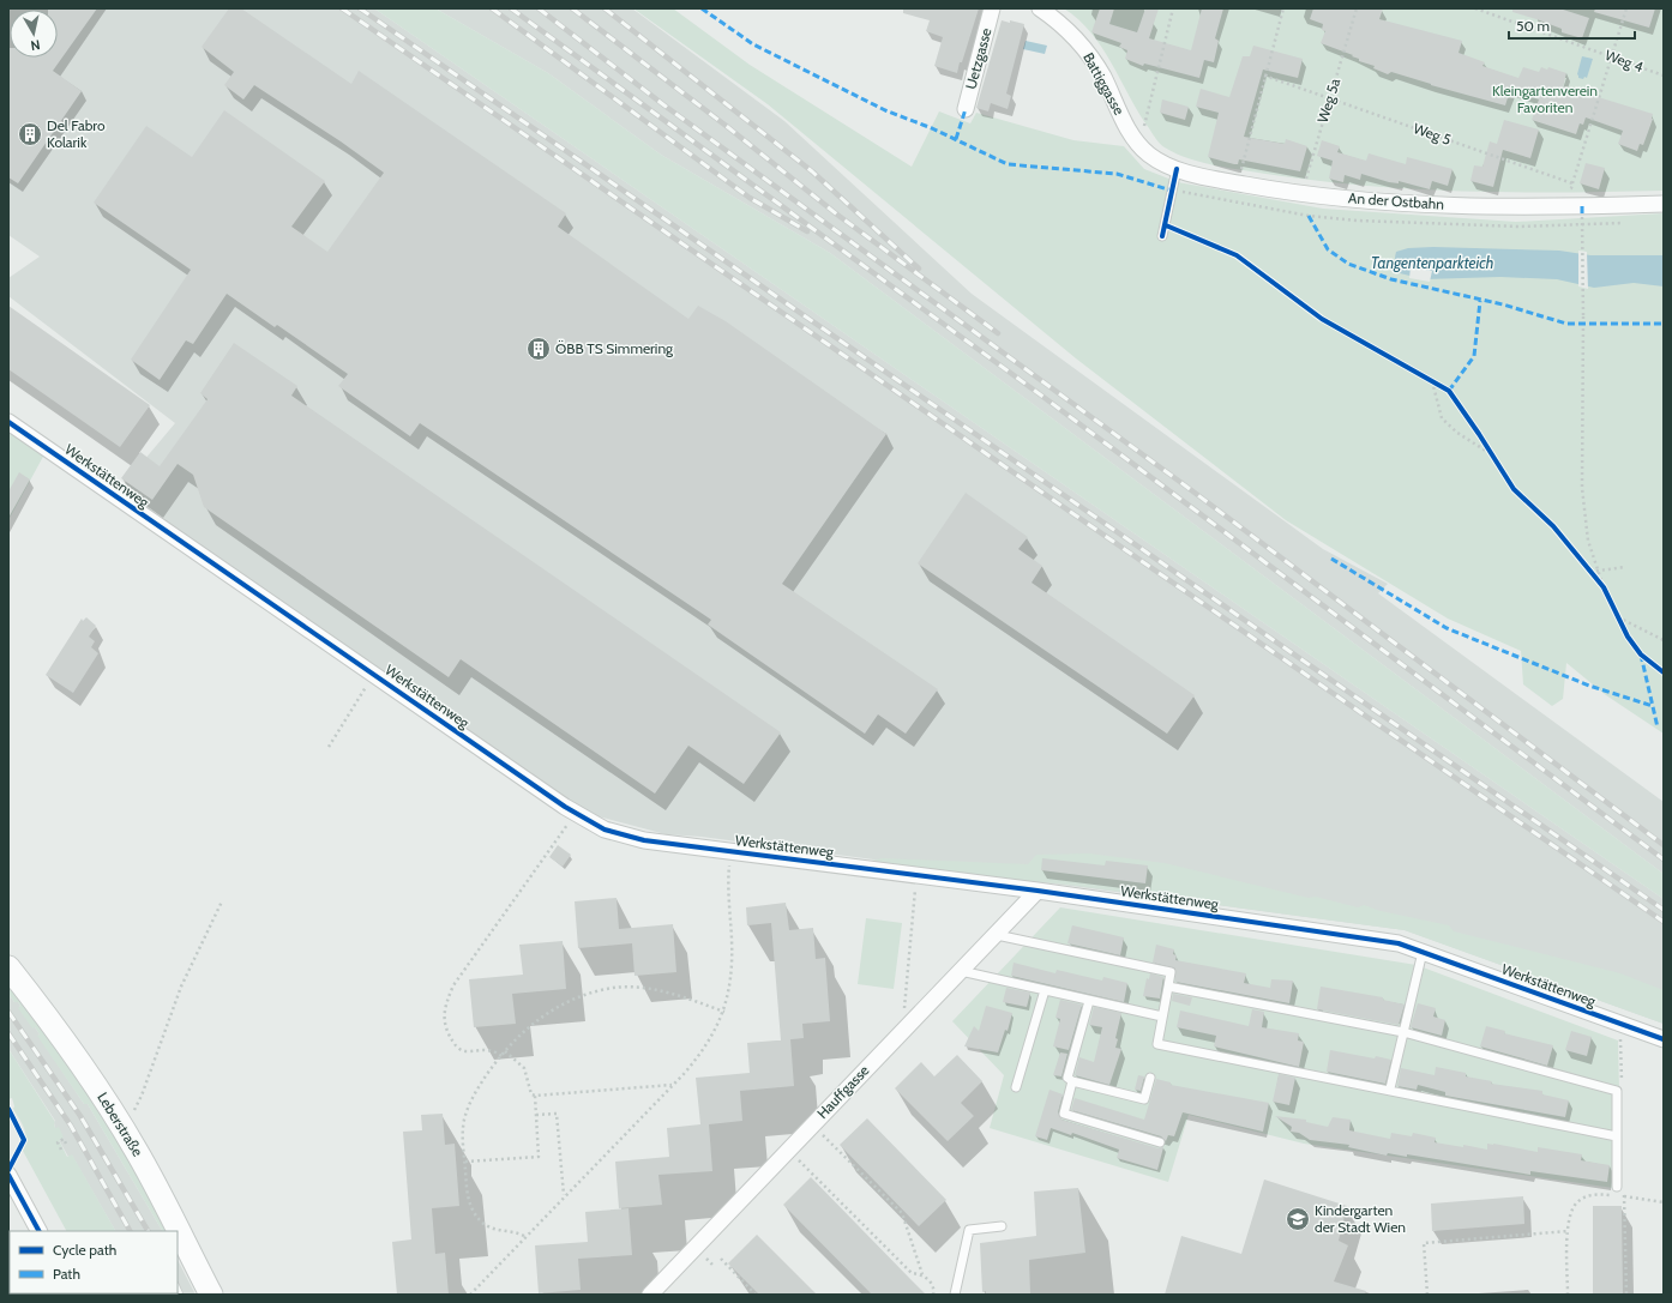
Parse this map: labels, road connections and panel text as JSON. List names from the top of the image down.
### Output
{
  "streets": {
    "main road": ["Leberstraße"],
    "street": [
      "Uetzgasse",
      "Battiggasse",
      "An der Ostbahn",
      "Werkstättenweg",
      "Hauffgasse"
    ],
    "path": ["Weg 4", "Weg 5a", "Weg 5"]
  },
  "crossings": [
    ["Battiggasse", "An der Ostbahn"],
    ["Weg 5a", "Weg 5"],
    ["Weg 5a", "An der Ostbahn"],
    ["Werkstättenweg", "Hauffgasse"]
  ],
  "water": ["Tangentenparkteich"],
  "parks": ["Kleingartenverein Favoriten"],
  "places": {
    "building": ["Del Fabro Kolarik", "ÖBB TS Simmering"],
    "school or university": ["Kindergarten der Stadt Wien"]
  },
  "legend": ["Cycle path", "Path"],
  "scale_bar": "50 m",
  "north": "bottom"
}
